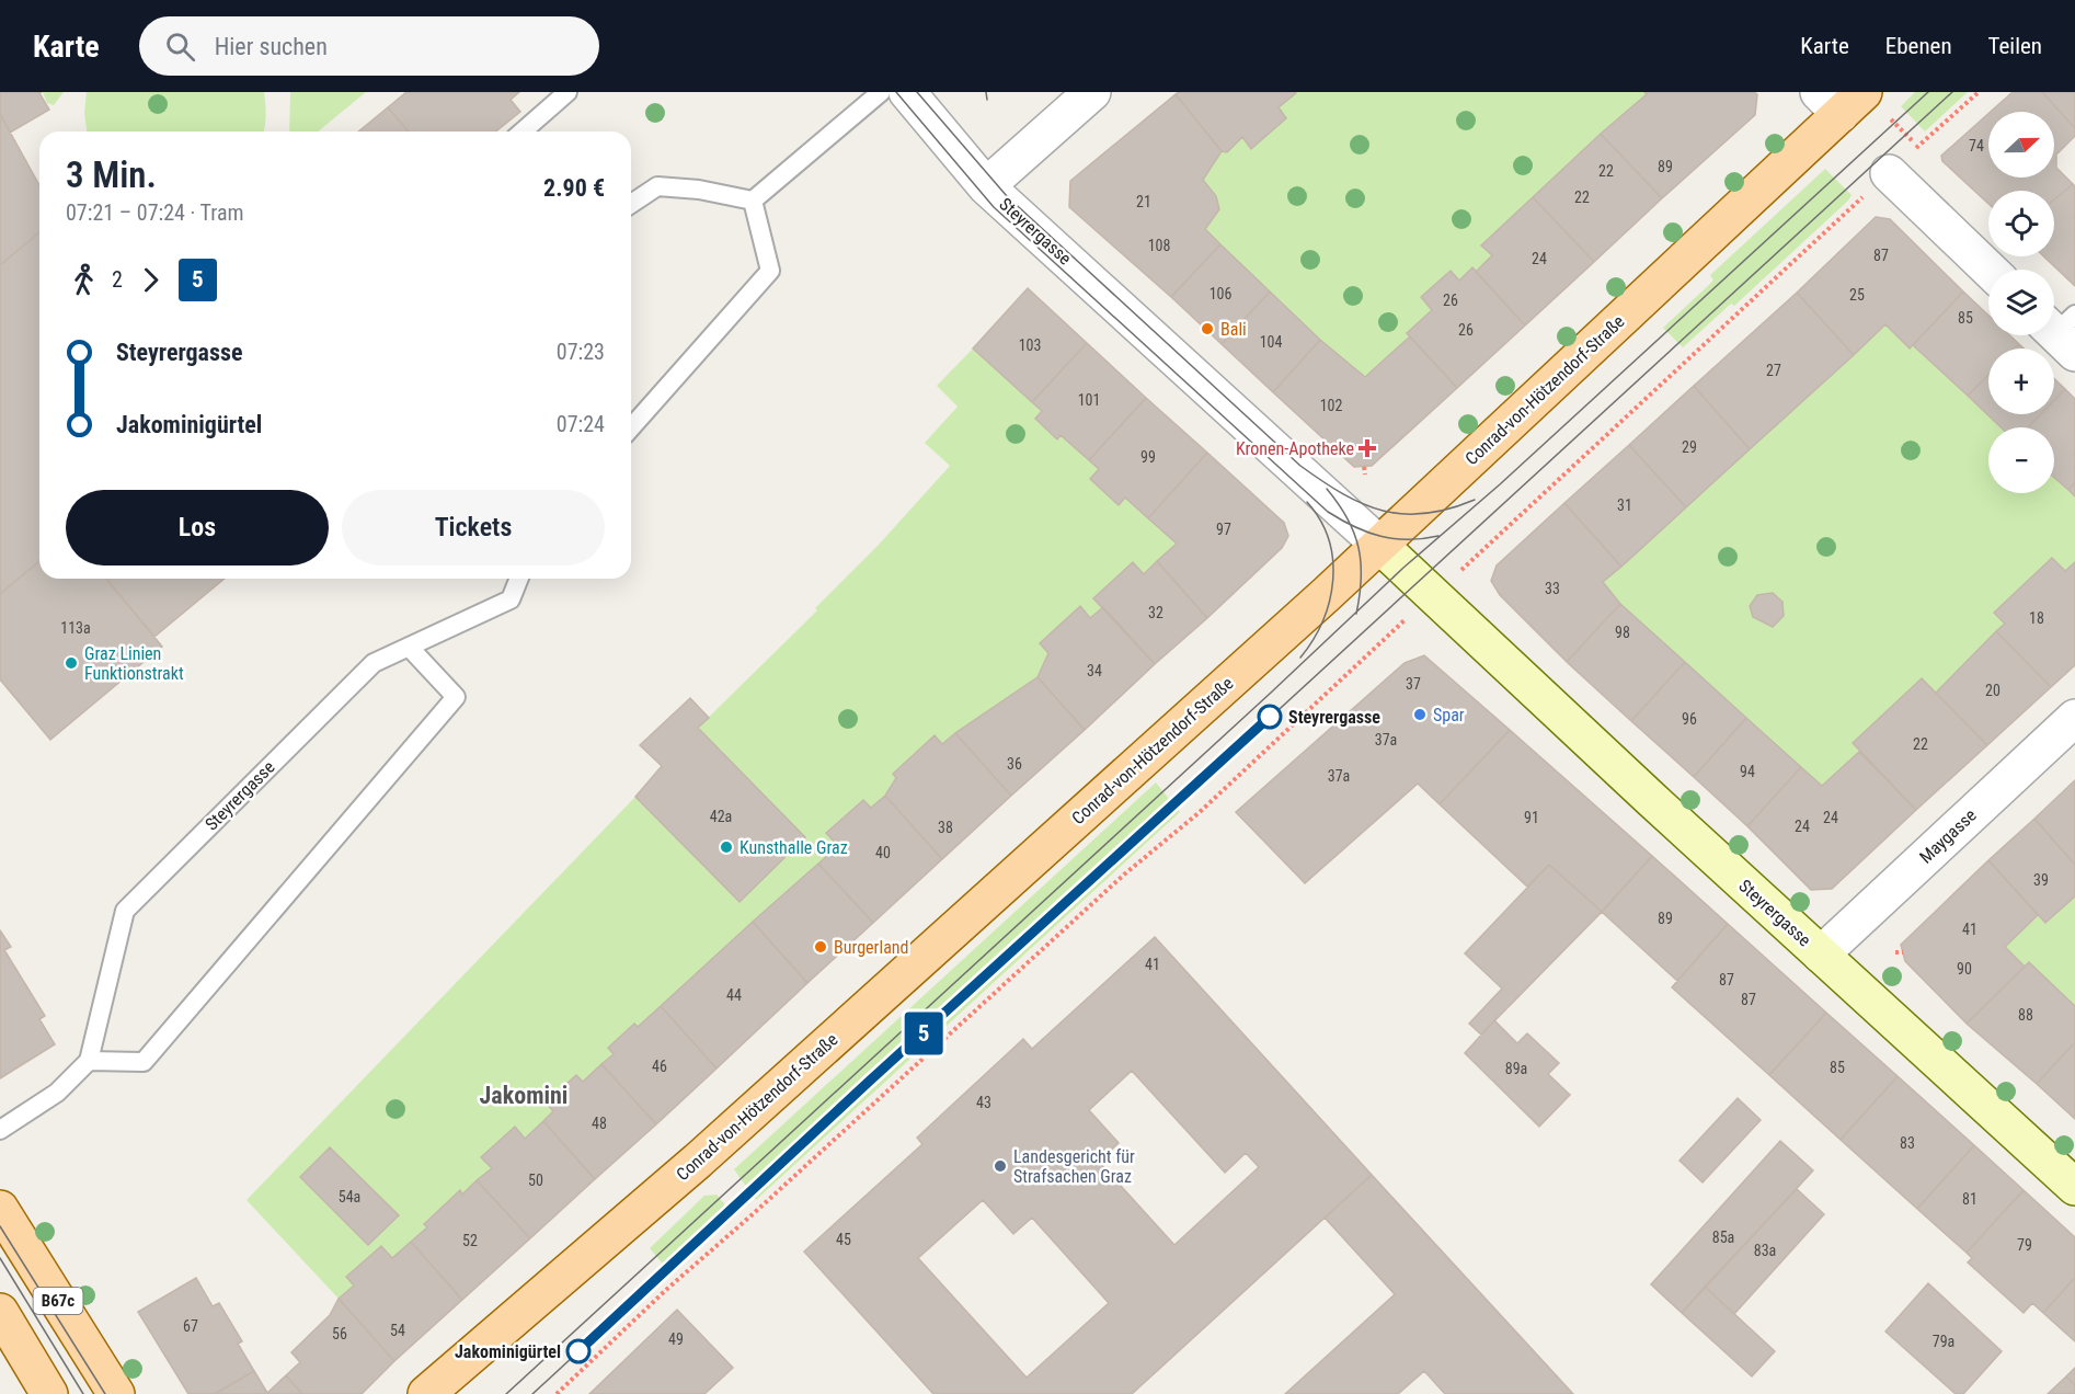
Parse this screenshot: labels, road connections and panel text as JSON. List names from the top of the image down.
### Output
{
  "streets": {
    "main road": ["Conrad-von-Hötzendorf-Straße", "B67c"],
    "street": ["Steyrergasse", "Maygasse"]
  },
  "crossings": [
    ["Steyrergasse", "Conrad-von-Hötzendorf-Straße"],
    ["Steyrergasse", "Maygasse"]
  ],
  "districts": ["Jakomini"],
  "places": {
    "other": [
      "Bali",
      "Graz Linien Funktionstrakt",
      "Spar",
      "Steyrergasse",
      "Kunsthalle Graz",
      "Burgerland",
      "Landesgericht für Strafsachen Graz",
      "Jakominigürtel"
    ],
    "health": ["Kronen-Apotheke"]
  },
  "lines": ["tram line 5"],
  "house_numbers": [
    "74",
    "89",
    "22",
    "22",
    "21",
    "108",
    "87",
    "24",
    "106",
    "25",
    "26",
    "85",
    "26",
    "104",
    "103",
    "27",
    "101",
    "102",
    "29",
    "99",
    "31",
    "97",
    "33",
    "32",
    "18",
    "113a",
    "98",
    "34",
    "37",
    "20",
    "96",
    "37a",
    "22",
    "36",
    "94",
    "37a",
    "42a",
    "91",
    "24",
    "24",
    "38",
    "40",
    "39",
    "89",
    "41",
    "41",
    "90",
    "87",
    "44",
    "87",
    "88",
    "46",
    "85",
    "89a",
    "43",
    "48",
    "83",
    "50",
    "54a",
    "81",
    "85a",
    "45",
    "52",
    "79",
    "83a",
    "67",
    "54",
    "56",
    "49",
    "79a"
  ],
  "north": "right",
  "page": {
    "header": "Karte",
    "search": "Hier suchen",
    "nav": ["Karte", "Ebenen", "Teilen"],
    "on_map": "5",
    "map_buttons": ["+", "−"],
    "heading": ["3 Min.", "07:21 – 07:24 · Tram", "2.90 €"],
    "legs": ["2", "5"],
    "list": [
      {
        "name": "Steyrergasse",
        "value": "07:23"
      },
      {
        "name": "Jakominigürtel",
        "value": "07:24"
      }
    ],
    "buttons": ["Los", "Tickets"]
  }
}
